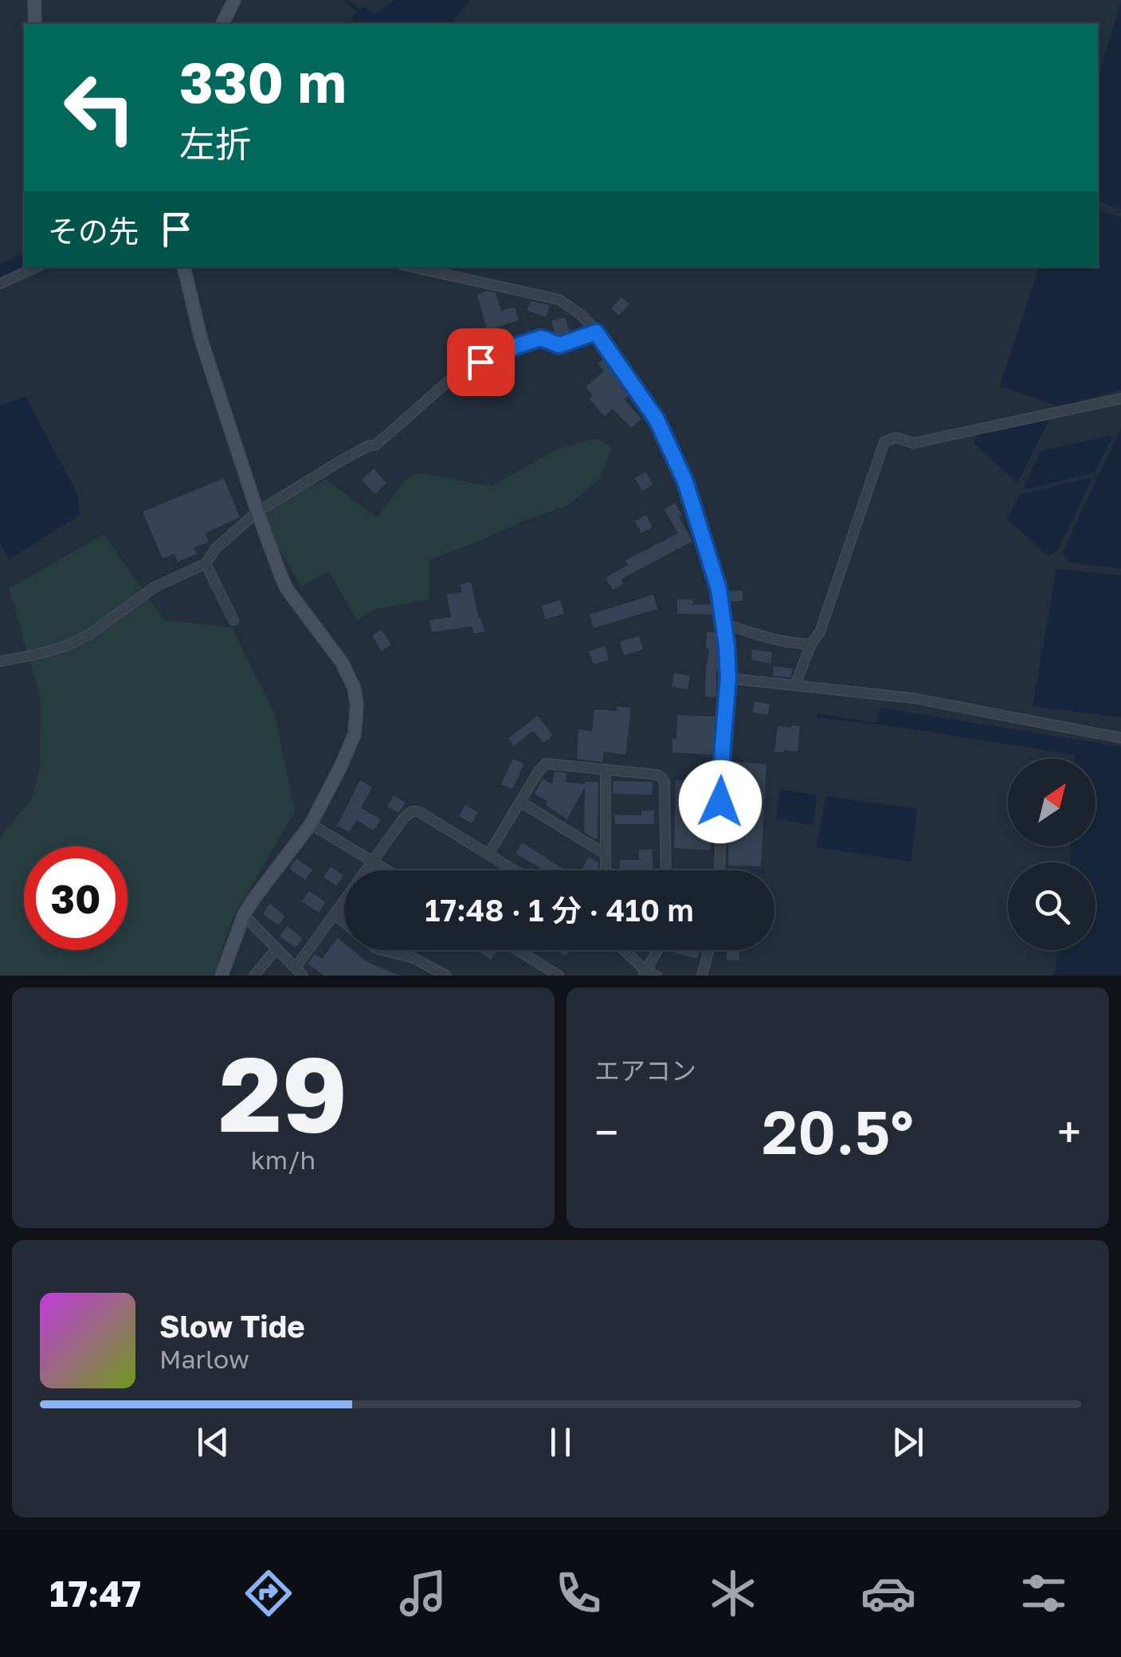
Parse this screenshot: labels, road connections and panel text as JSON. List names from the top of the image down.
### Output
{
  "north": "top right",
  "page": {
    "turn": ["330 m", "左折"],
    "then": "その先",
    "limit": "30",
    "trip": "17:48 · 1 分 · 410 m",
    "tile": [
      ["29", "km/h"],
      "エアコン"
    ],
    "heat": ["−", "20.5°", "+"],
    "song": ["Slow Tide", "Marlow"],
    "tabs": "17:47"
  }
}
